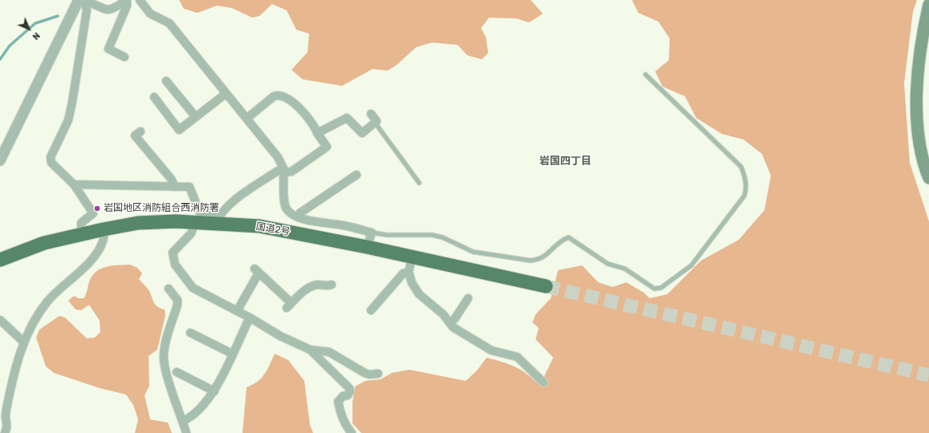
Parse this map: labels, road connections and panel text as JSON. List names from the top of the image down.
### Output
{
  "streets": {
    "highway": ["国道2号"]
  },
  "districts": ["岩国四丁目"],
  "places": ["岩国地区消防組合西消防署"],
  "north": "bottom right"
}
